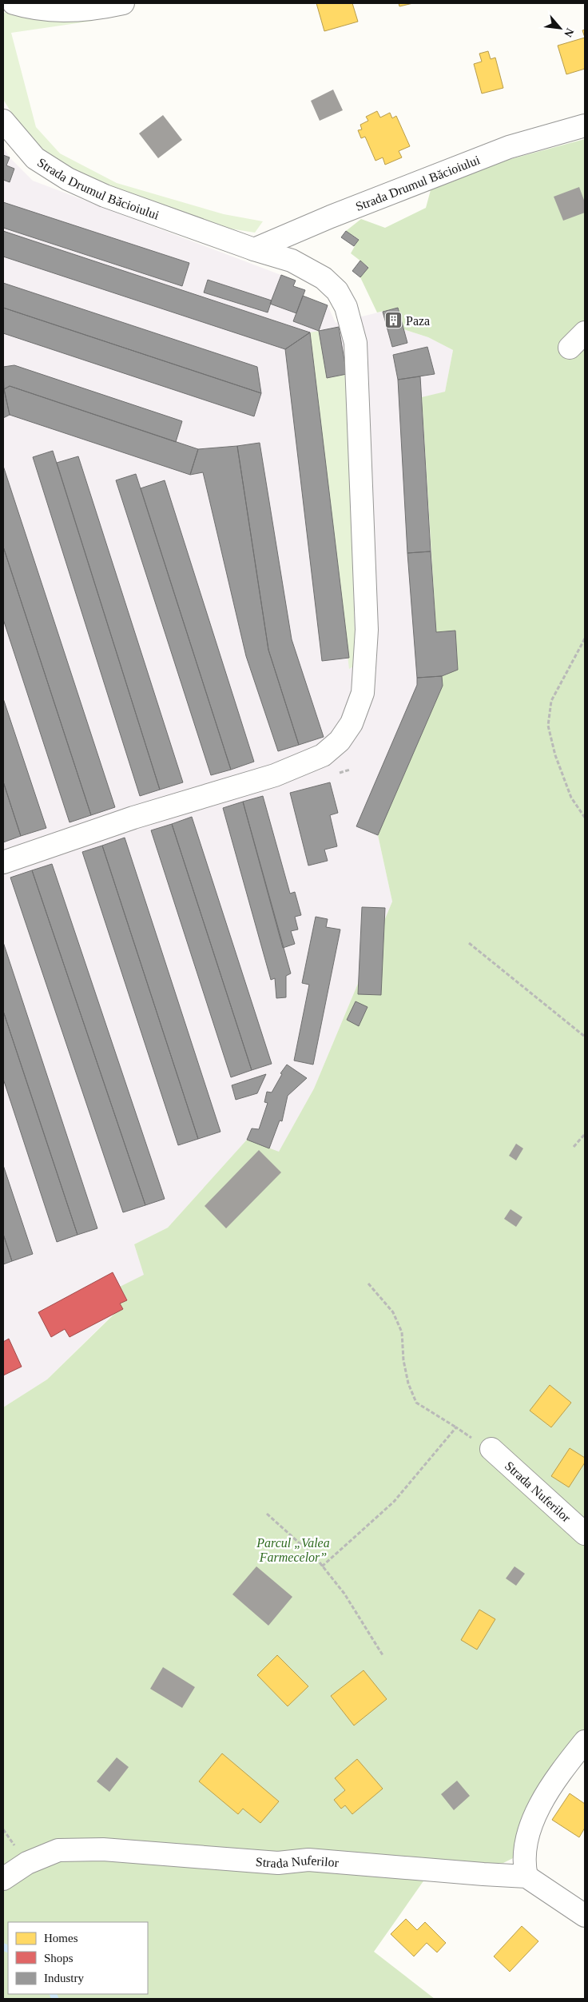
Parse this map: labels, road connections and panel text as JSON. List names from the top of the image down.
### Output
{
  "streets": {
    "street": ["Strada Drumul Băcioiului", "Strada Nuferilor"]
  },
  "parks": ["Parcul „Valea Farmecelor”"],
  "places": {
    "building": ["Paza"]
  },
  "legend": ["Homes", "Shops", "Industry"],
  "north": "bottom right"
}
